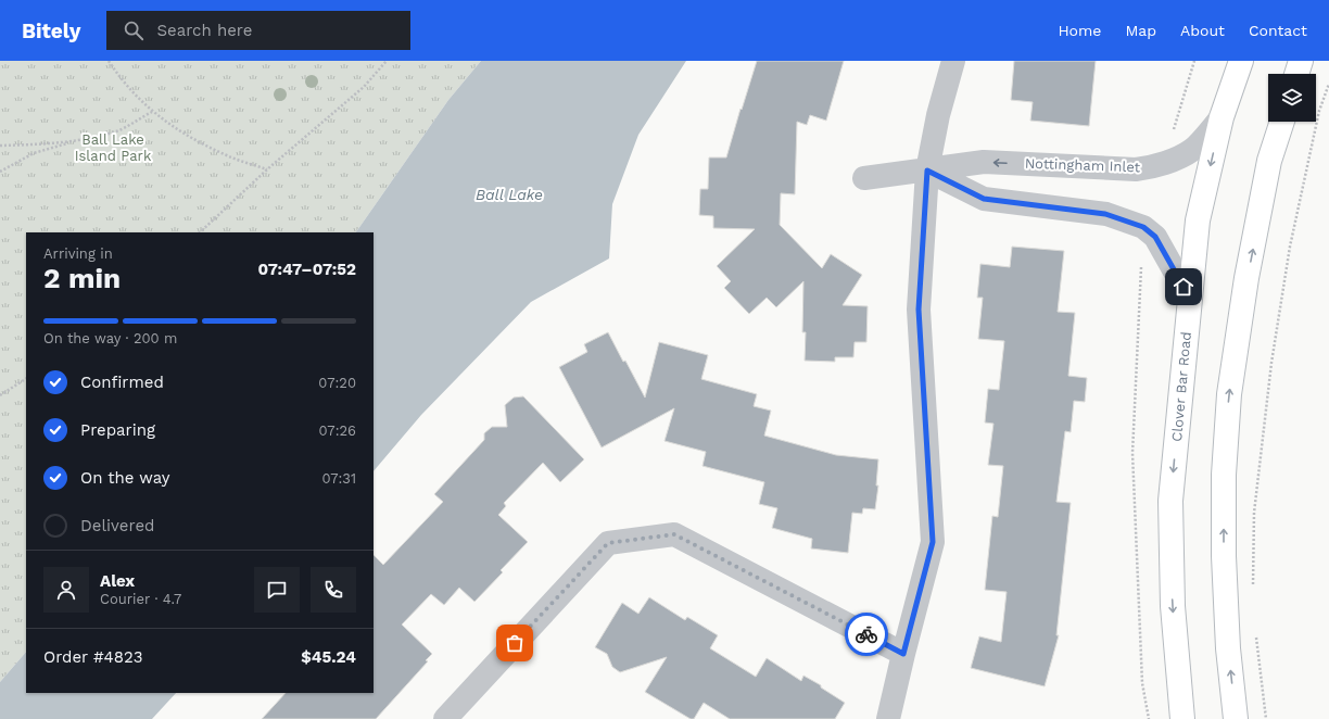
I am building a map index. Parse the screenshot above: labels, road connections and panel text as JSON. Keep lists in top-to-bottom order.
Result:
{
  "streets": {
    "main road": ["Clover Bar Road"],
    "street": ["Nottingham Inlet"]
  },
  "crossings": [
    ["Nottingham Inlet", "Clover Bar Road"]
  ],
  "one_way": ["Nottingham Inlet"],
  "water": ["Ball Lake"],
  "parks": ["Ball Lake Island Park"],
  "page": {
    "header": "Bitely",
    "search": "Search here",
    "nav": [
      "Home",
      "Map",
      "About",
      "Contact"
    ],
    "heading": ["2 min", "Arriving in", "07:47–07:52"],
    "panel": [
      "Alex",
      "Courier · 4.7",
      "Order #4823",
      "$45.24"
    ],
    "bar": "On the way · 200 m",
    "list": [
      ["Confirmed", "07:20"],
      ["Preparing", "07:26"],
      ["On the way", "07:31"],
      "Delivered"
    ]
  }
}
